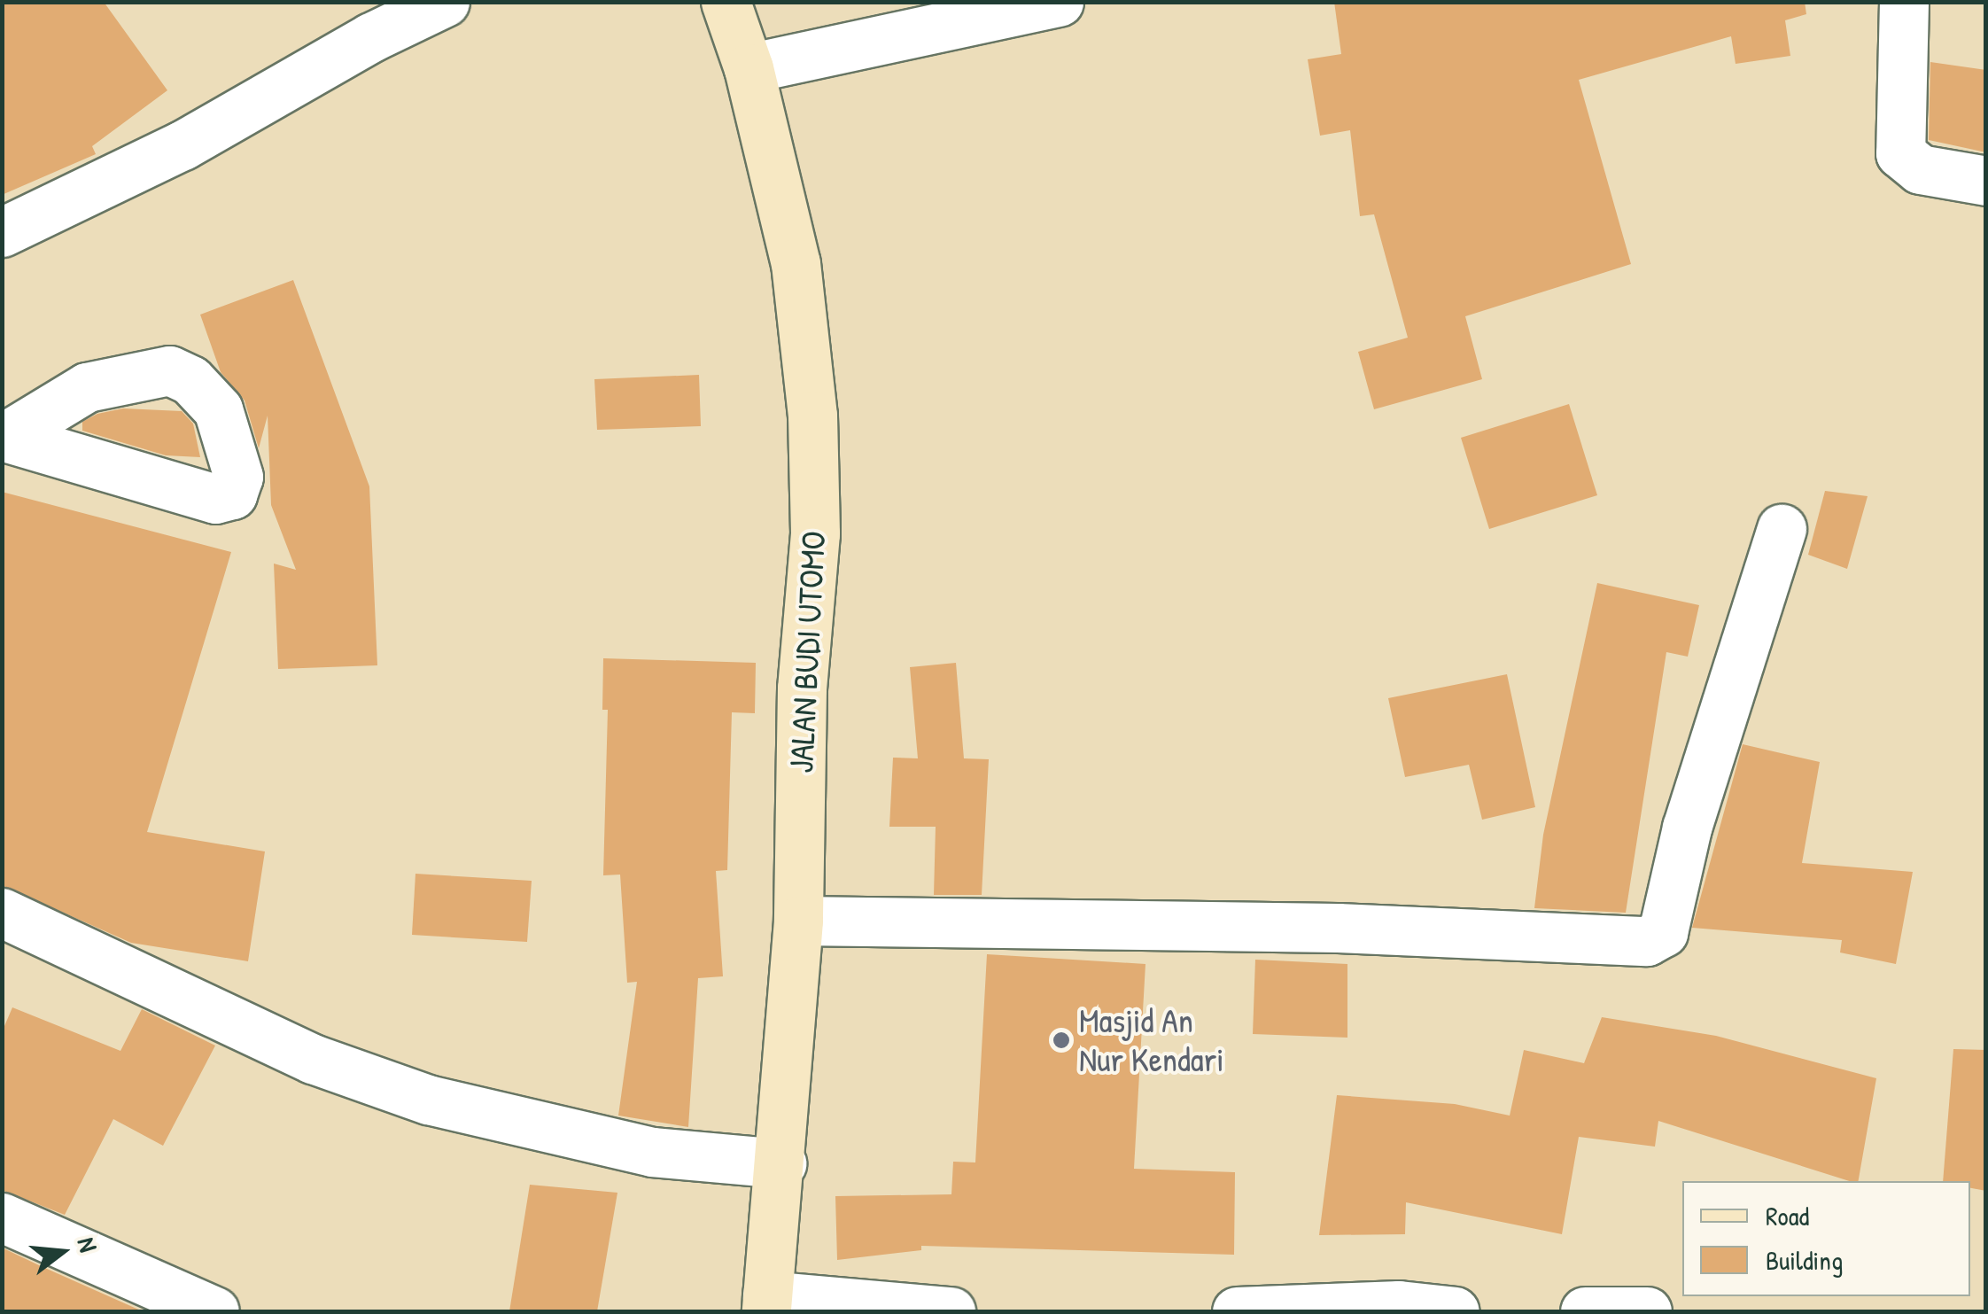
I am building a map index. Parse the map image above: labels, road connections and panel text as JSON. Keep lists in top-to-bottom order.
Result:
{
  "streets": {
    "main road": ["JALAN BUDI UTOMO"]
  },
  "places": ["Masjid An Nur Kendari"],
  "legend": ["Road", "Building"],
  "north": "right"
}
